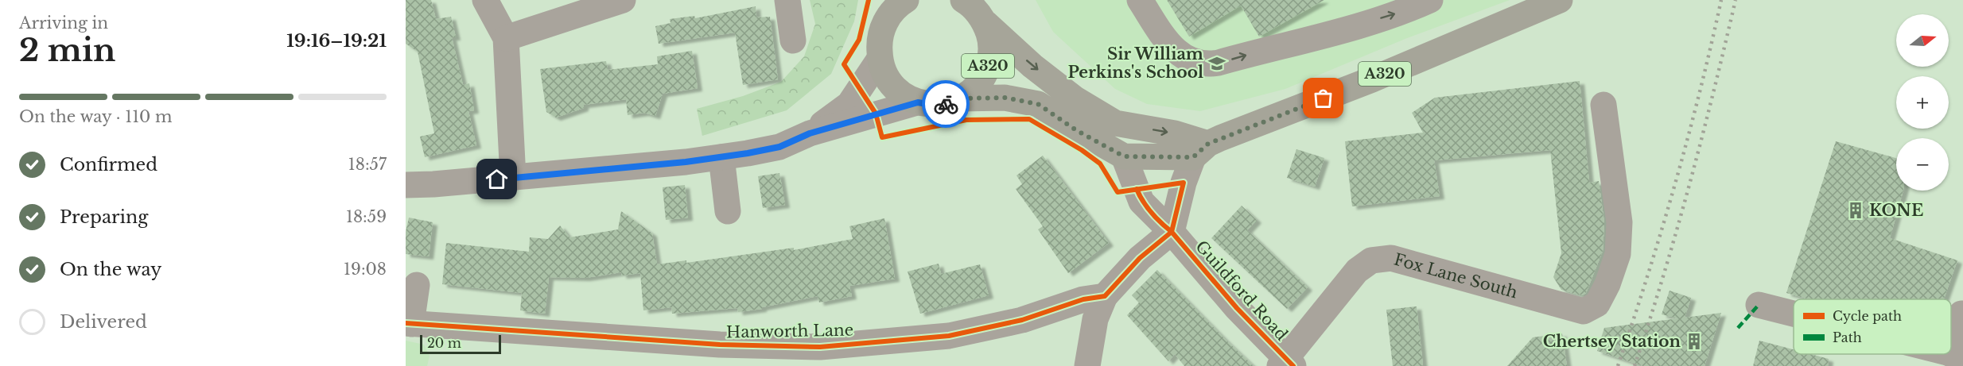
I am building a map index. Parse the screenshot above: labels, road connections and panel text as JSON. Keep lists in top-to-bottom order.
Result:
{
  "streets": {
    "main road": ["A320"],
    "street": ["Fox Lane South", "Guildford Road", "Hanworth Lane"]
  },
  "crossings": [
    ["A320", "Guildford Road"],
    ["Fox Lane South", "Guildford Road"]
  ],
  "places": {
    "school or university": ["Sir William Perkins's School"],
    "building": ["KONE", "Chertsey Station"]
  },
  "legend": ["Cycle path", "Path"],
  "scale_bar": "20 m",
  "north": "right",
  "page": {
    "heading": ["2 min", "Arriving in", "19:16–19:21"],
    "map_buttons": ["+", "−"],
    "bar": "On the way · 110 m",
    "list": [
      ["Confirmed", "18:57"],
      ["Preparing", "18:59"],
      ["On the way", "19:08"],
      "Delivered"
    ],
    "scale": "20 m"
  }
}
